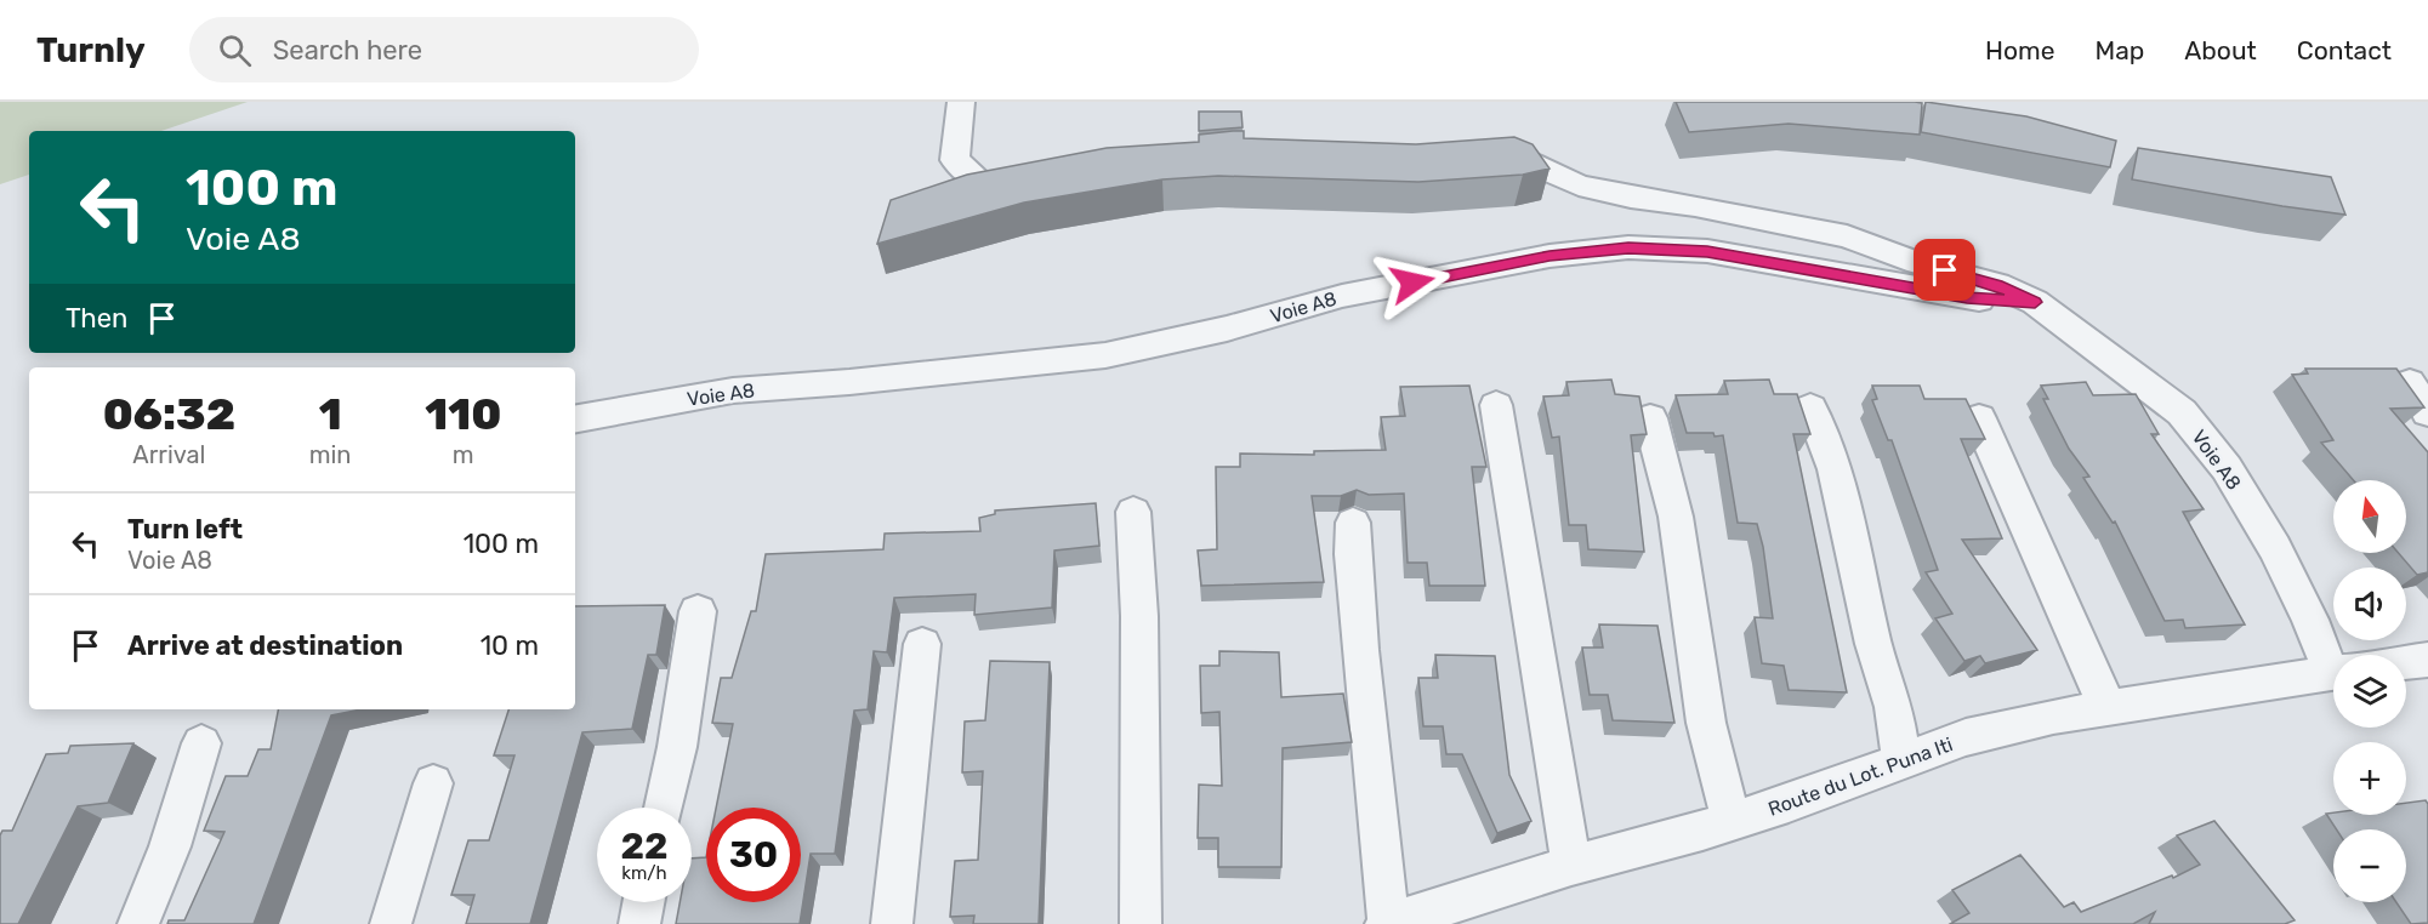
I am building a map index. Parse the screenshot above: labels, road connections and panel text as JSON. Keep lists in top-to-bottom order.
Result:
{
  "streets": {
    "street": ["Voie A8", "Route du Lot. Puna Iti"]
  },
  "north": "top",
  "page": {
    "header": "Turnly",
    "search": "Search here",
    "nav": [
      "Home",
      "Map",
      "About",
      "Contact"
    ],
    "turn": ["100 m", "Voie A8"],
    "then": "Then",
    "eta": [
      "06:32",
      "Arrival",
      "1",
      "min",
      "110",
      "m"
    ],
    "map_buttons": ["+", "−"],
    "list": [
      {
        "name": "Turn left",
        "note": "Voie A8",
        "value": "100 m"
      },
      {
        "name": "Arrive at destination",
        "value": "10 m"
      }
    ],
    "speed": "22 km/h",
    "limit": "30"
  }
}
